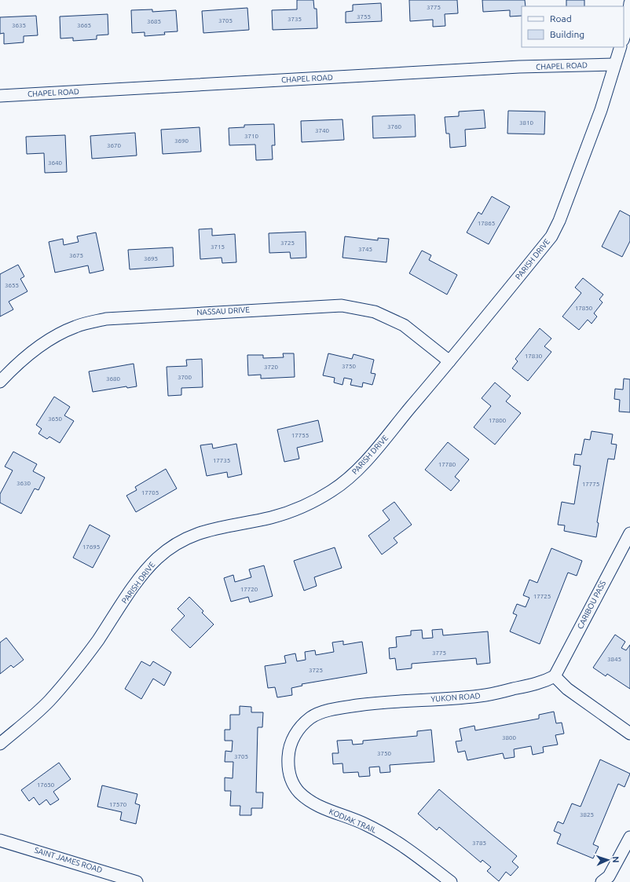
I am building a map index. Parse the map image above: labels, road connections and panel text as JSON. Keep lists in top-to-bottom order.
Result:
{
  "streets": {
    "street": [
      "CHAPEL ROAD",
      "PARISH DRIVE",
      "NASSAU DRIVE",
      "CARIBOU PASS",
      "YUKON ROAD",
      "KODIAK TRAIL",
      "SAINT JAMES ROAD"
    ]
  },
  "crossings": [
    ["CHAPEL ROAD", "PARISH DRIVE"],
    ["PARISH DRIVE", "NASSAU DRIVE"],
    ["CARIBOU PASS", "YUKON ROAD"],
    ["YUKON ROAD", "KODIAK TRAIL"]
  ],
  "house_numbers": [
    "3775",
    "3755",
    "3735",
    "3705",
    "3685",
    "3635",
    "3665",
    "3810",
    "3760",
    "3740",
    "3710",
    "3690",
    "3670",
    "3640",
    "17865",
    "3725",
    "3715",
    "3745",
    "3675",
    "3695",
    "3655",
    "17850",
    "17830",
    "3750",
    "3720",
    "3700",
    "3680",
    "3650",
    "17800",
    "17755",
    "17735",
    "17780",
    "3630",
    "17775",
    "17705",
    "17695",
    "17720",
    "17725",
    "3775",
    "3845",
    "3725",
    "3800",
    "3750",
    "3705",
    "17650",
    "17570",
    "3825",
    "3785"
  ],
  "legend": ["Road", "Building"],
  "north": "right"
}
